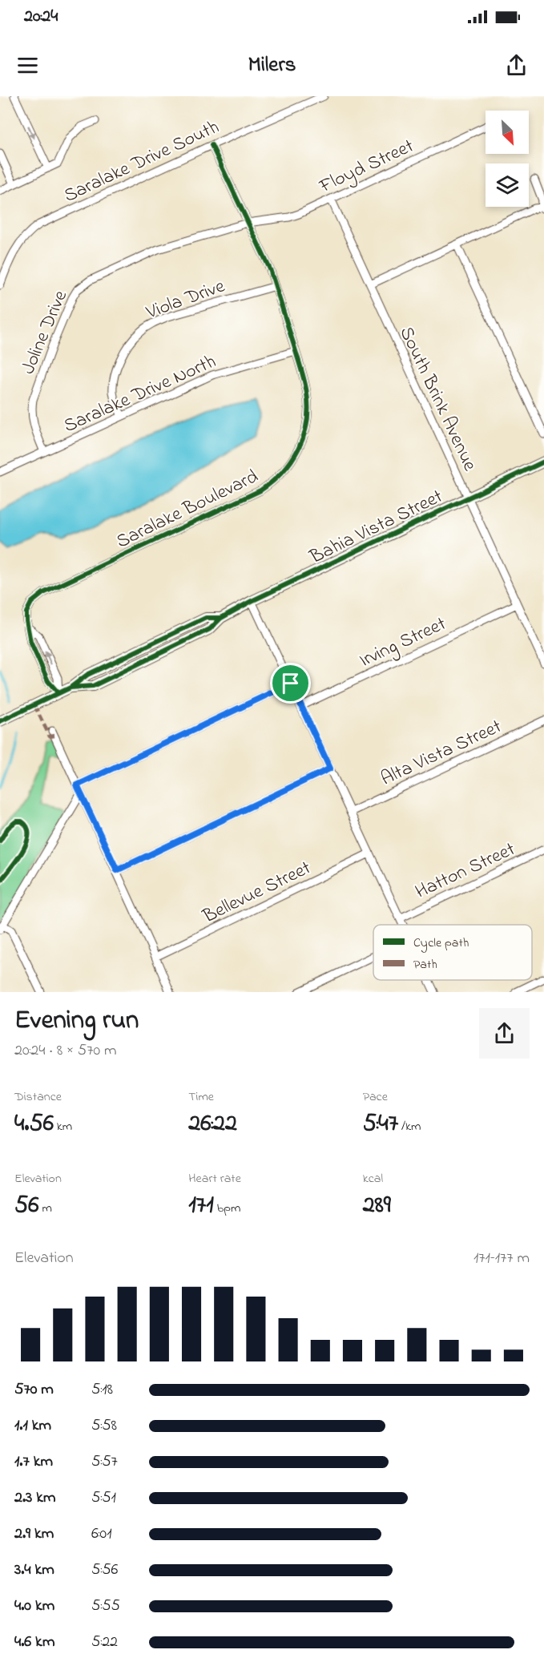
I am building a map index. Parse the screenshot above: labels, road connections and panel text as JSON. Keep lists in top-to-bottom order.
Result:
{
  "streets": {
    "street": [
      "Saralake Drive South",
      "Floyd Street",
      "Viola Drive",
      "Joline Drive",
      "Saralake Drive North",
      "South Brink Avenue",
      "Saralake Boulevard",
      "Bahia Vista Street",
      "Irving Street",
      "Alta Vista Street",
      "Hatton Street",
      "Bellevue Street"
    ]
  },
  "crossings": [
    ["Saralake Drive South", "Saralake Boulevard"],
    ["Floyd Street", "Joline Drive"],
    ["Floyd Street", "South Brink Avenue"],
    ["Floyd Street", "Saralake Boulevard"],
    ["Viola Drive", "Saralake Drive North"],
    ["Viola Drive", "Saralake Boulevard"],
    ["Joline Drive", "Saralake Drive North"],
    ["Joline Drive", "Saralake Boulevard"],
    ["Saralake Drive North", "Saralake Boulevard"],
    ["South Brink Avenue", "Bahia Vista Street"],
    ["South Brink Avenue", "Irving Street"],
    ["Saralake Boulevard", "Bahia Vista Street"]
  ],
  "legend": ["Cycle path", "Path"],
  "north": "bottom right",
  "page": {
    "status": "20:24",
    "header": "Milers",
    "heading": ["Evening run", "20:24 · 8 × 570 m"],
    "stats": [
      ["Distance", "4.56 km"],
      ["Time", "26:22"],
      ["Pace", "5:47 /km"],
      ["Elevation", "56 m"],
      ["Heart rate", "171 bpm"],
      ["kcal", "289"]
    ],
    "chart": ["Elevation", "171–177 m"],
    "list": [
      {
        "name": "570 m",
        "note": "5:18"
      },
      {
        "name": "1.1 km",
        "note": "5:58"
      },
      {
        "name": "1.7 km",
        "note": "5:57"
      },
      {
        "name": "2.3 km",
        "note": "5:51"
      },
      {
        "name": "2.9 km",
        "note": "6:01"
      },
      {
        "name": "3.4 km",
        "note": "5:56"
      },
      {
        "name": "4.0 km",
        "note": "5:55"
      },
      {
        "name": "4.6 km",
        "note": "5:22"
      }
    ]
  }
}
